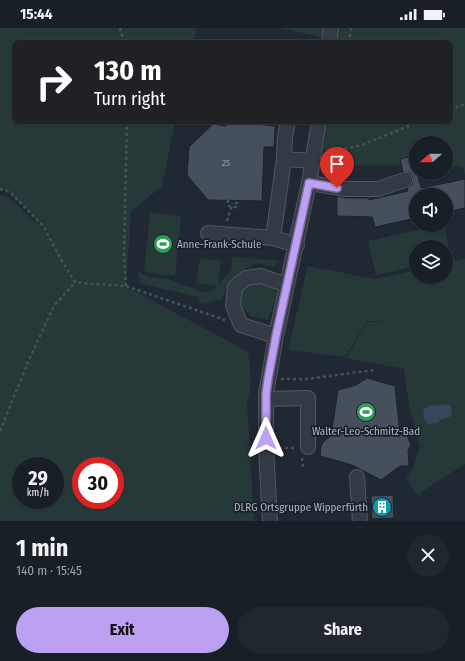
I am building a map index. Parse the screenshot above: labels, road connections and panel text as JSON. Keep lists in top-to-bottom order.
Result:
{
  "places": {
    "sports": ["Anne-Frank-Schule", "Walter-Leo-Schmitz-Bad"],
    "building": ["DLRG Ortsgruppe Wipperfürth"]
  },
  "house_numbers": ["25"],
  "north": "left",
  "page": {
    "status": "15:44",
    "turn": ["130 m", "Turn right"],
    "speed": "29 km/h",
    "limit": "30",
    "heading": ["1 min", "140 m · 15:45"],
    "buttons": ["Exit", "Share"]
  }
}
